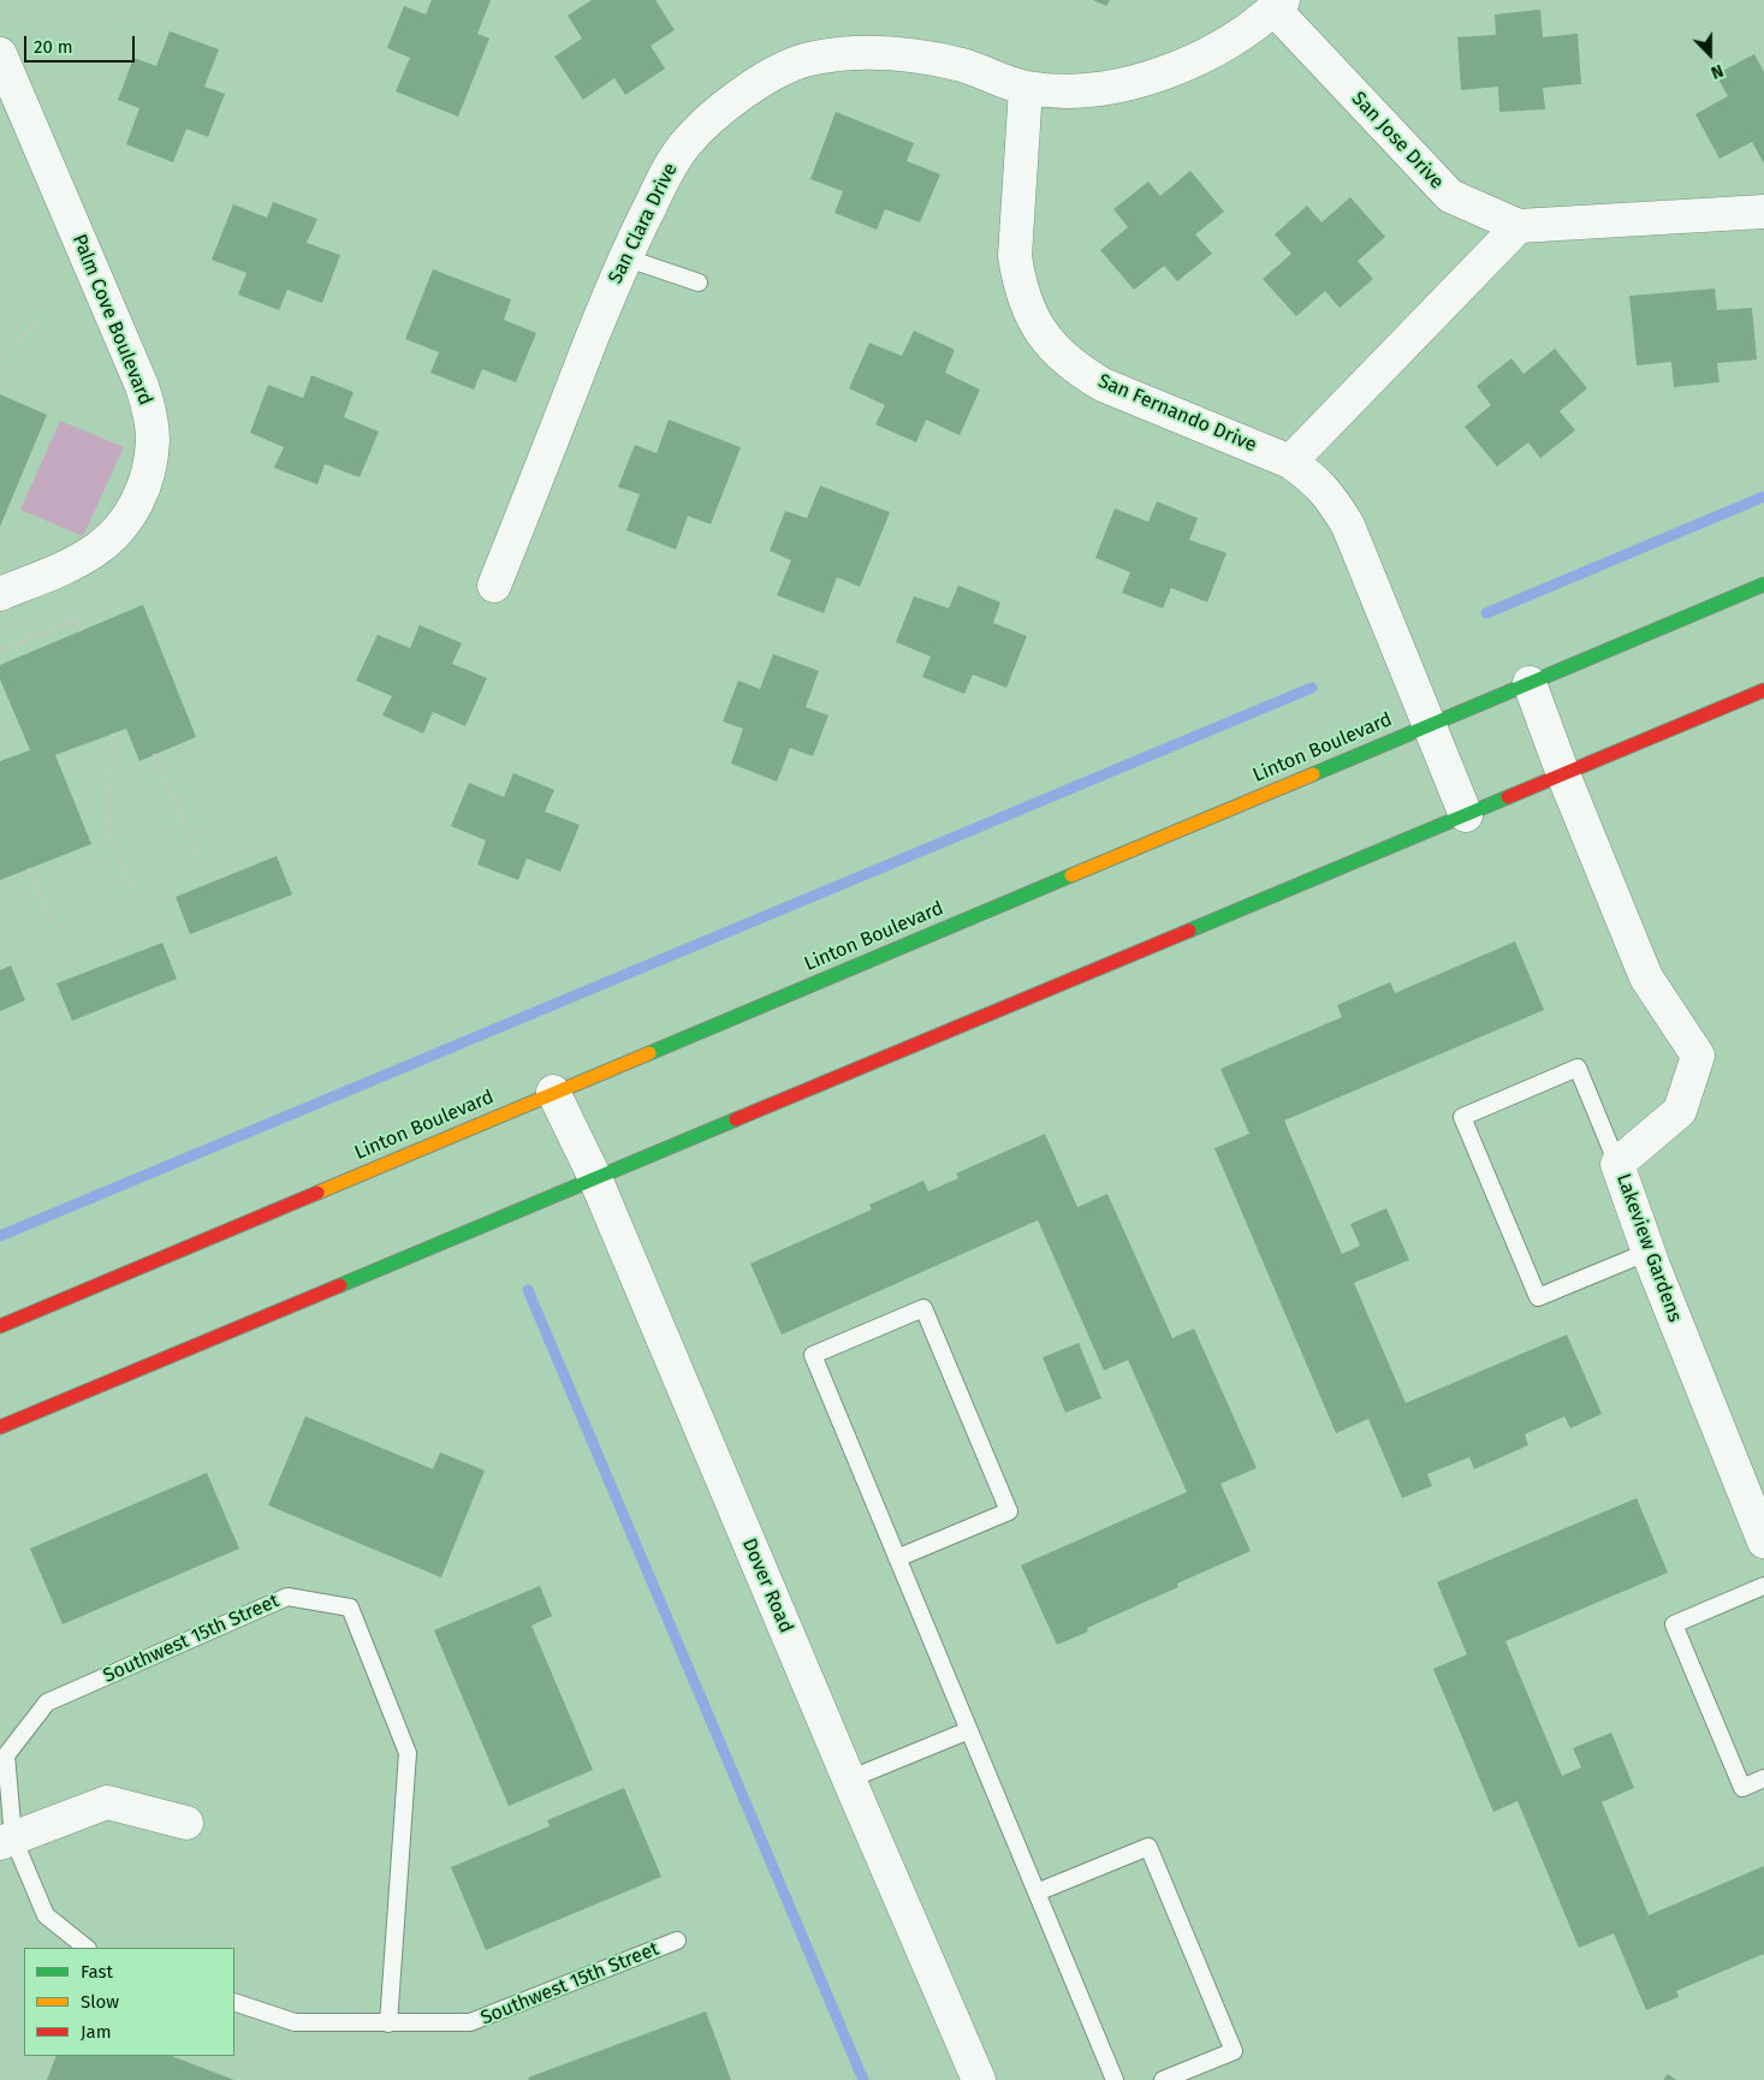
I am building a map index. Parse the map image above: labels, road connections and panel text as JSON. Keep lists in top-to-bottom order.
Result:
{
  "streets": {
    "main road": ["Linton Boulevard"],
    "street": [
      "San Jose Drive",
      "San Clara Drive",
      "Palm Cove Boulevard",
      "San Fernando Drive",
      "Lakeview Gardens",
      "Dover Road"
    ],
    "lane": ["Southwest 15th Street"]
  },
  "crossings": [
    ["San Jose Drive", "San Clara Drive"],
    ["San Clara Drive", "San Fernando Drive"],
    ["San Fernando Drive", "Linton Boulevard"],
    ["Linton Boulevard", "Lakeview Gardens"],
    ["Linton Boulevard", "Dover Road"]
  ],
  "legend": ["Fast", "Slow", "Jam"],
  "scale_bar": "20 m",
  "north": "bottom"
}
